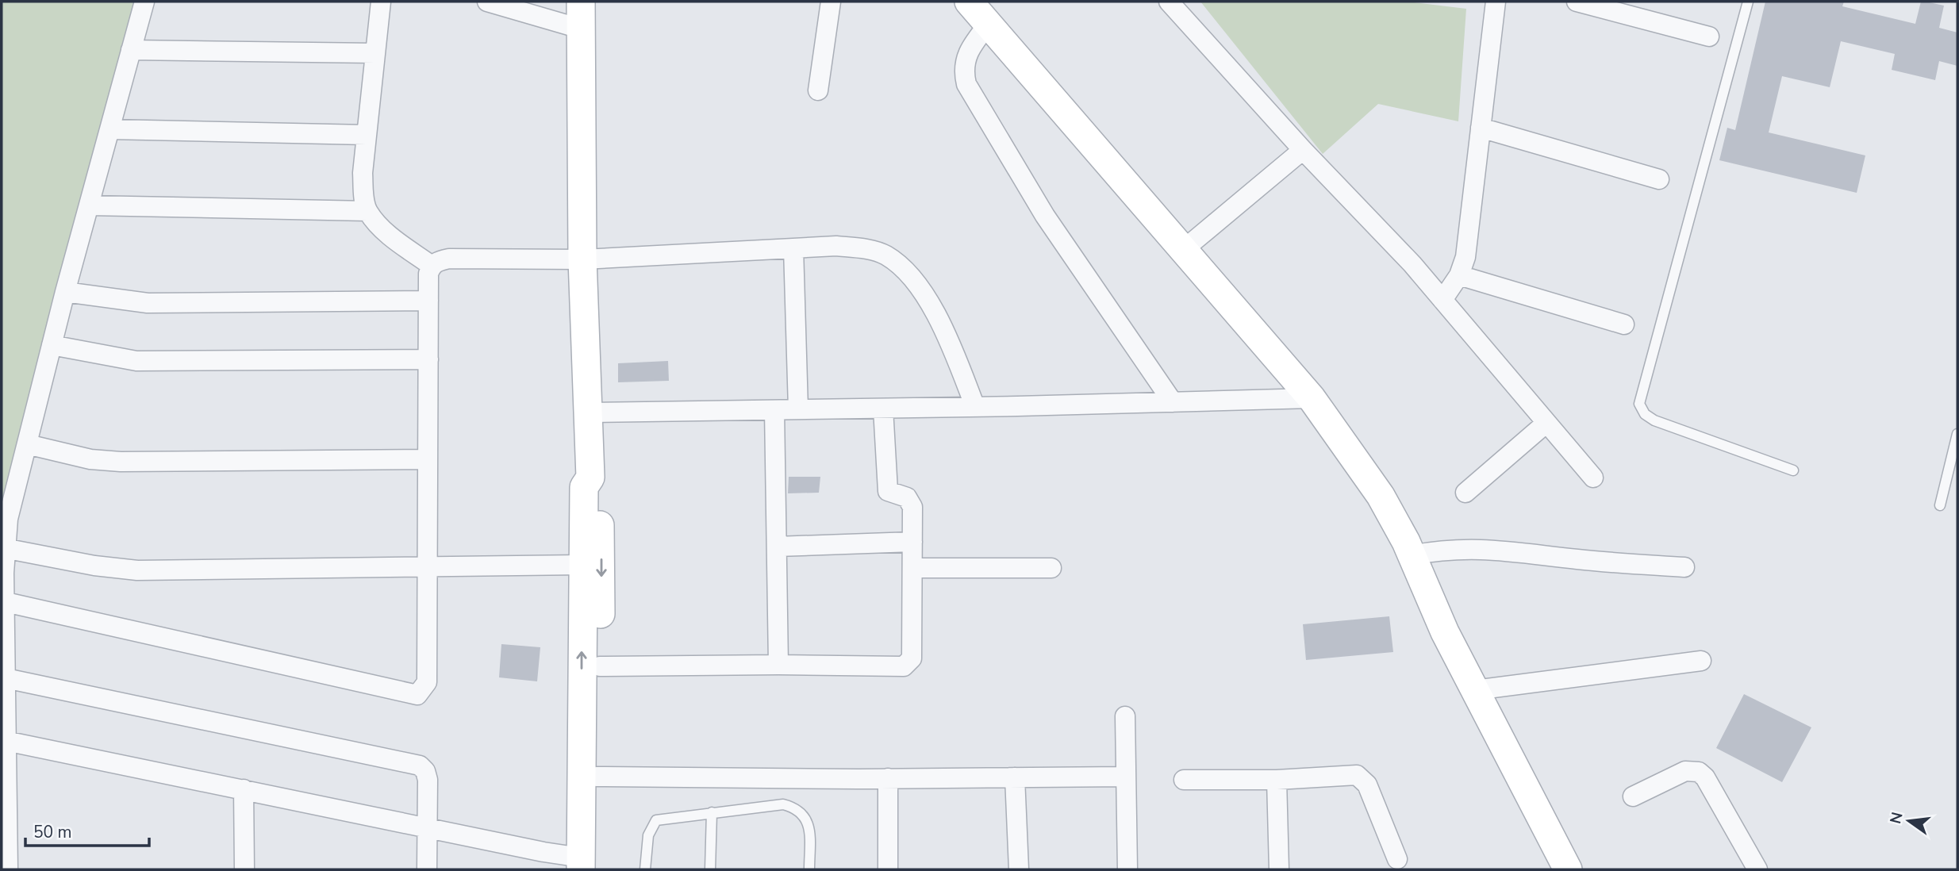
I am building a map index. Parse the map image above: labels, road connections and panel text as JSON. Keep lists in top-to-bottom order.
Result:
{
  "scale_bar": "50 m",
  "north": "left"
}
